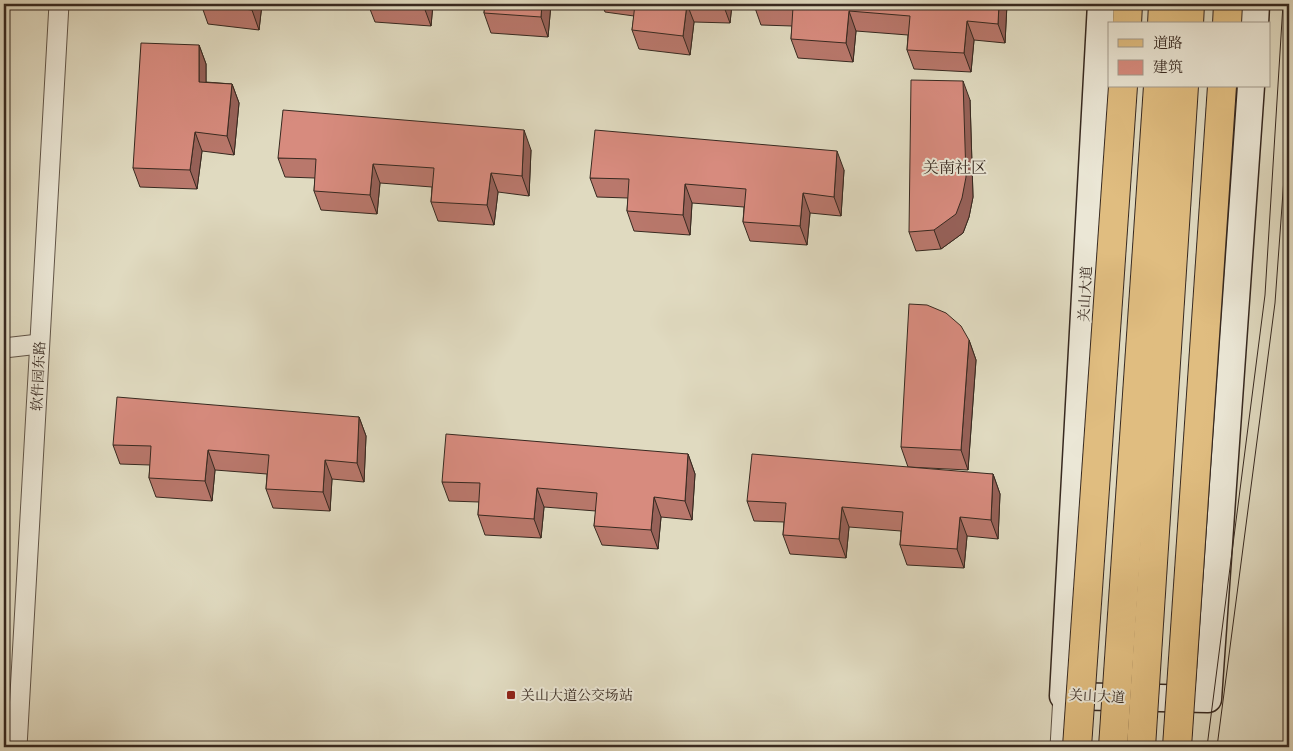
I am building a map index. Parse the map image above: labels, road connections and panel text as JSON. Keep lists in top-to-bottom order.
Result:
{
  "streets": {
    "main road": ["关山大道"],
    "street": ["软件园东路"]
  },
  "districts": ["关南社区"],
  "places": {
    "transit": ["关山大道公交场站"]
  },
  "legend": ["道路", "建筑"]
}
